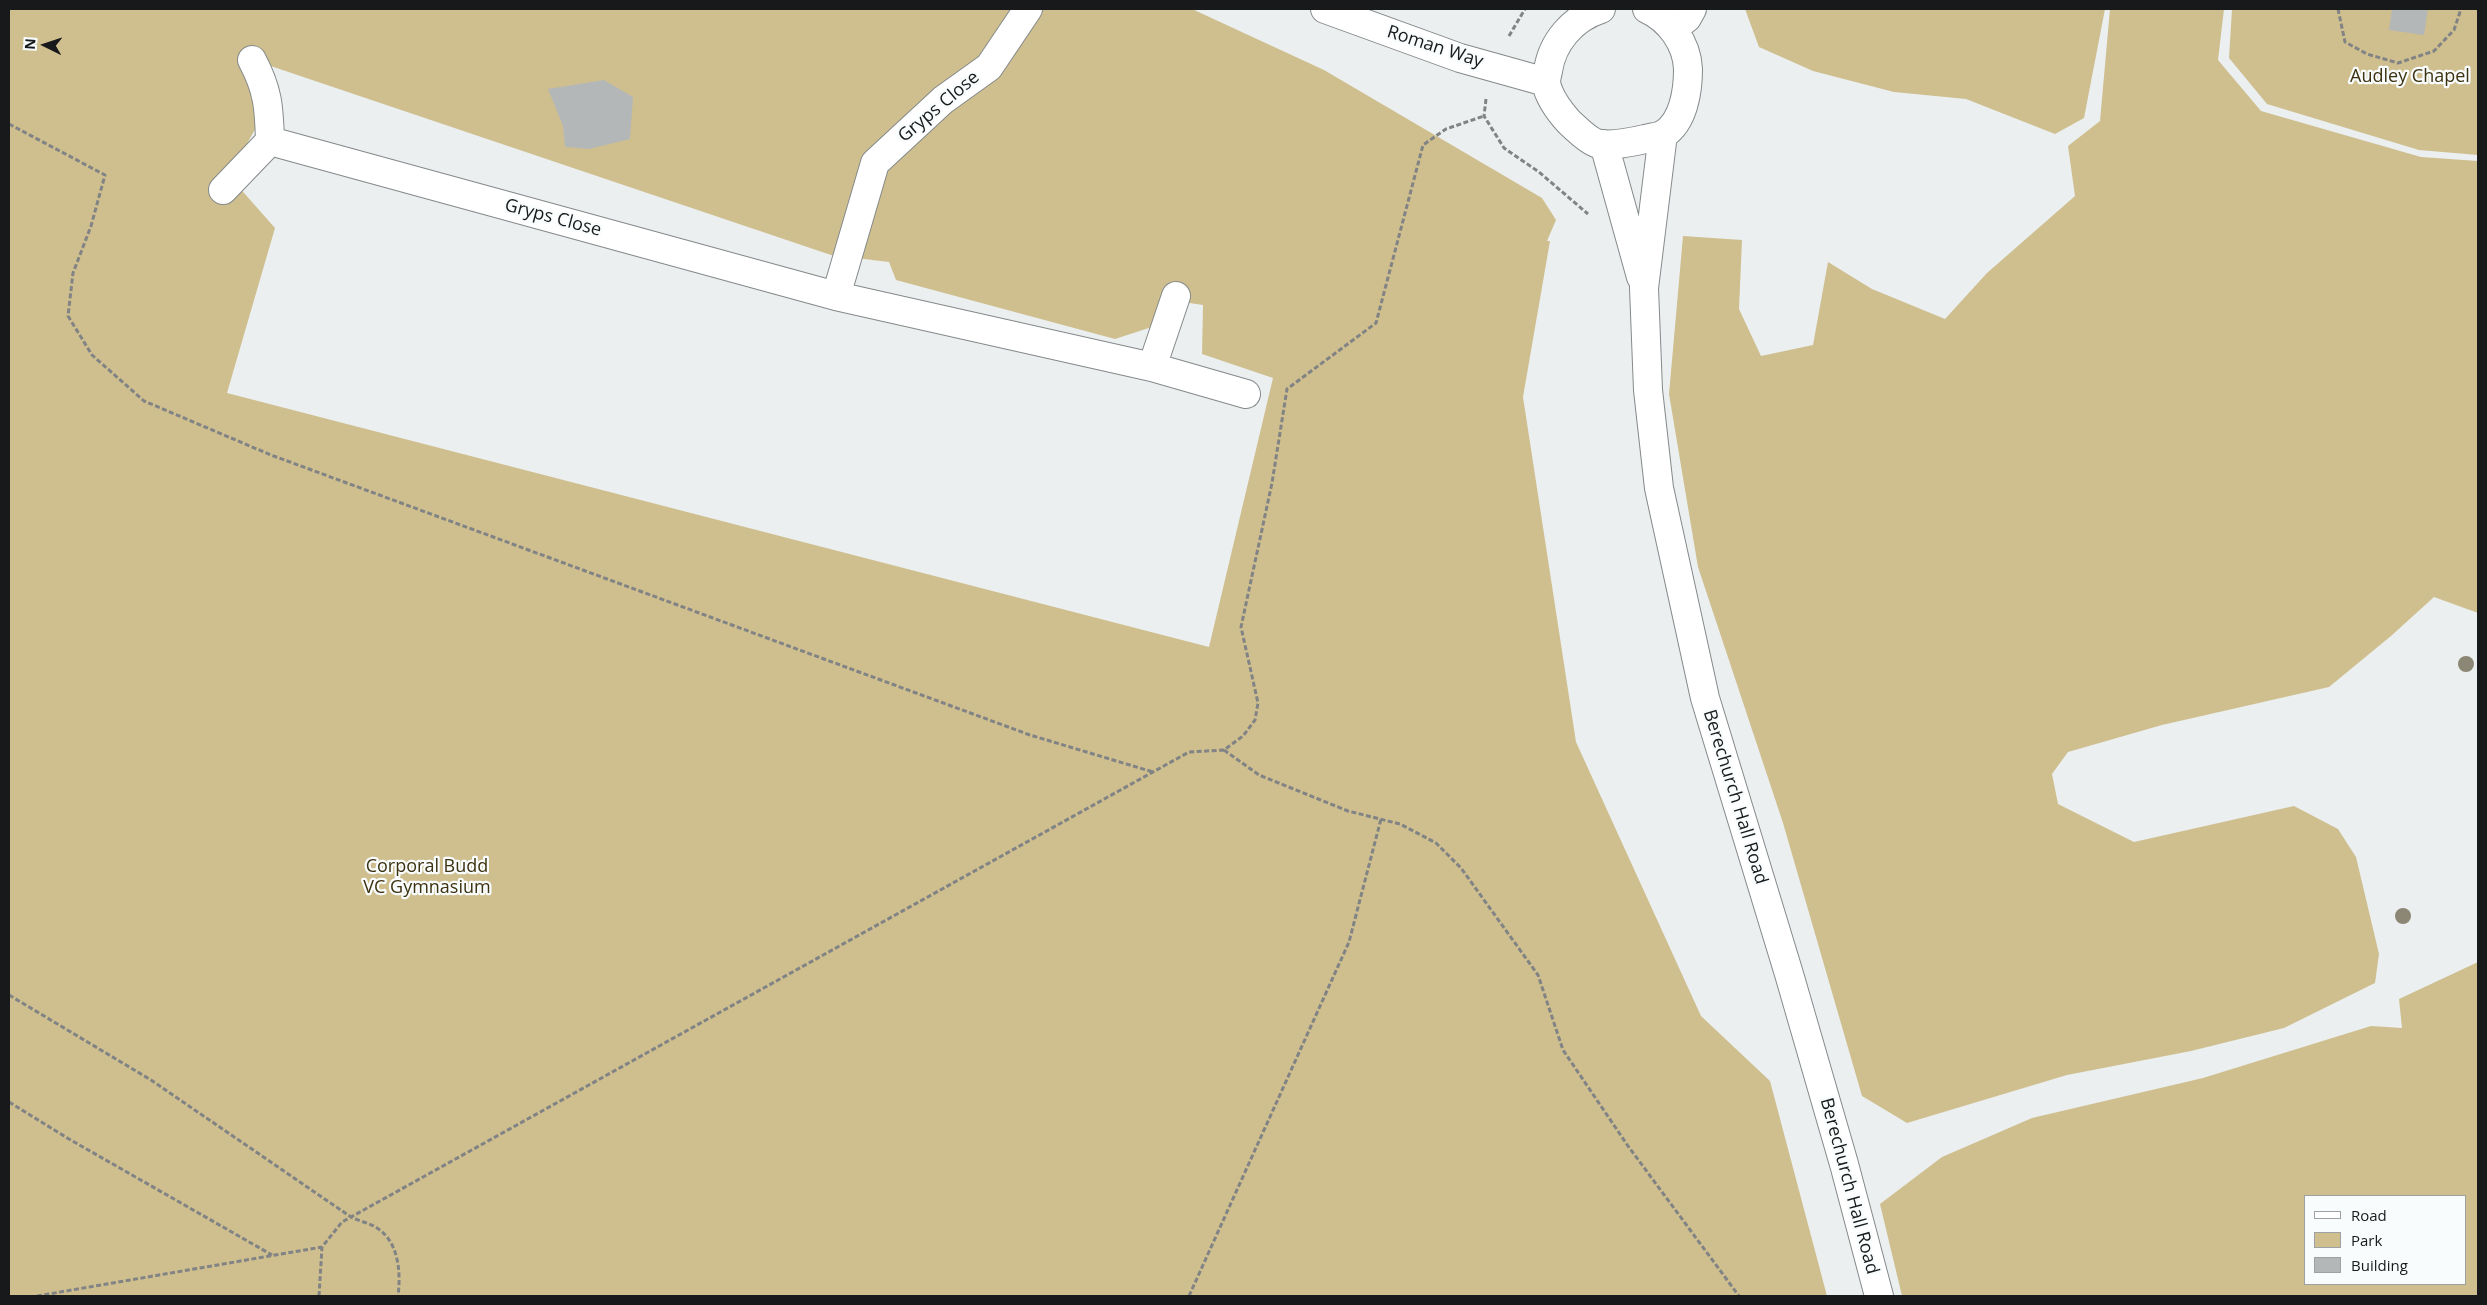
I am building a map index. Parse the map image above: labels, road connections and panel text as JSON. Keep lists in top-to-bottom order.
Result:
{
  "streets": {
    "street": ["Roman Way", "Gryps Close", "Berechurch Hall Road"]
  },
  "parks": ["Audley Chapel", "Corporal Budd VC Gymnasium"],
  "legend": ["Road", "Park", "Building"],
  "north": "left"
}
